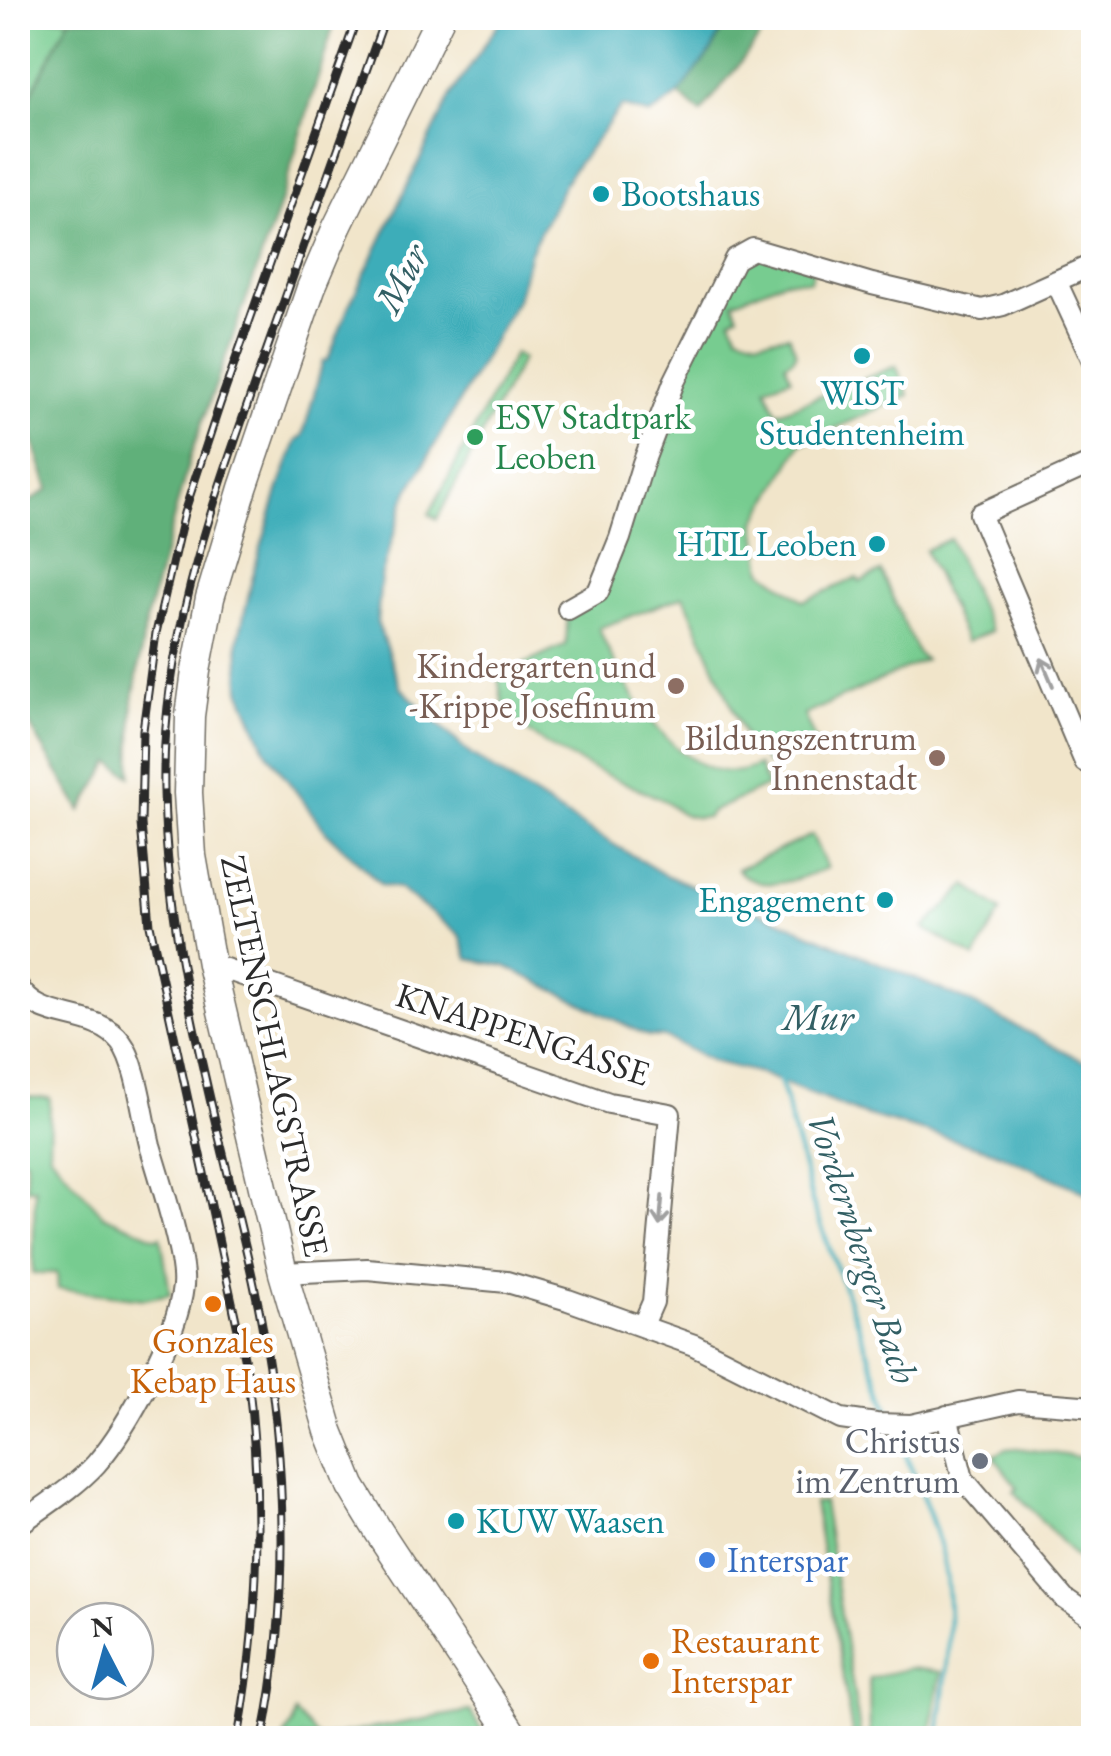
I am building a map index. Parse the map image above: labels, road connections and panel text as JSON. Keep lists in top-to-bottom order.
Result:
{
  "streets": {
    "main road": ["ZELTENSCHLAGSTRASSE"],
    "street": ["KNAPPENGASSE"]
  },
  "crossings": [
    ["KNAPPENGASSE", "ZELTENSCHLAGSTRASSE"]
  ],
  "one_way": ["KNAPPENGASSE"],
  "water": ["Mur", "Vordernberger Bach"],
  "places": [
    "Bootshaus",
    "WIST Studentenheim",
    "ESV Stadtpark Leoben",
    "HTL Leoben",
    "Kindergarten und -Krippe Josefinum",
    "Bildungszentrum Innenstadt",
    "Engagement",
    "Gonzales Kebap Haus",
    "Christus im Zentrum",
    "KUW Waasen",
    "Interspar",
    "Restaurant Interspar"
  ],
  "north": "top"
}
